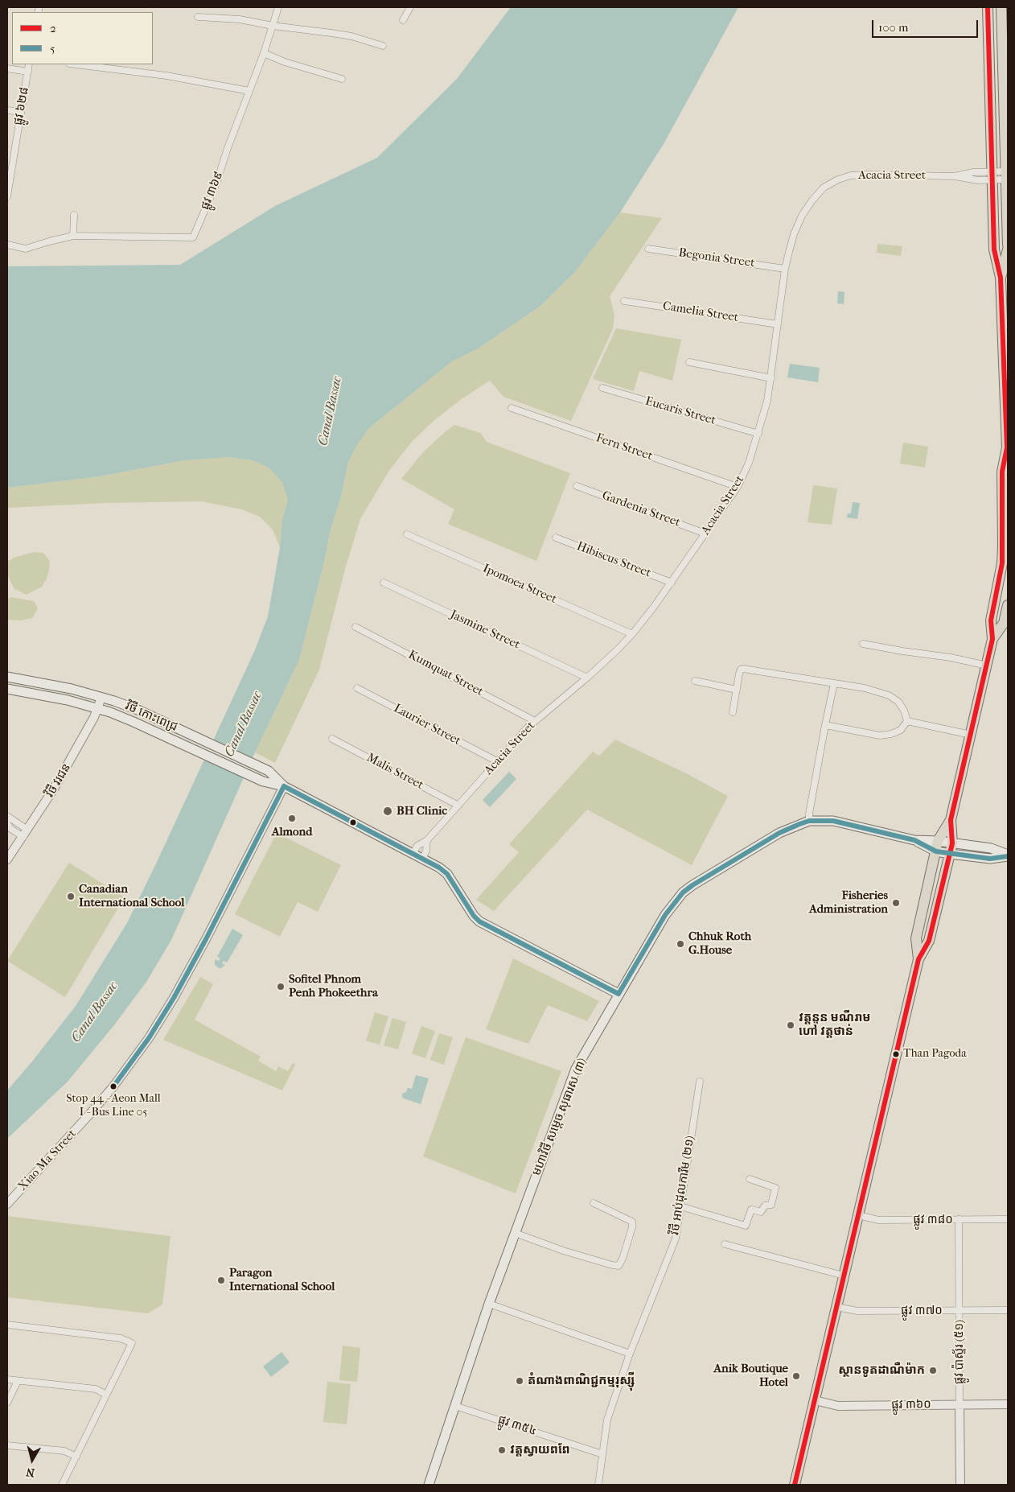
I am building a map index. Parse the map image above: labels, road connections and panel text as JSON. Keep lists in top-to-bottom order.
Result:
{
  "streets": {
    "main road": ["វិថី កោះពេជ្រ", "មហាវិថី សម្តេច សុធារស (៣)"],
    "street": [
      "ផ្លូវ ៦២៨",
      "Acacia Street",
      "ផ្លូវ ៣៦៩",
      "Begonia Street",
      "Camelia Street",
      "Eucaris Street",
      "Fern Street",
      "Gardenia Street",
      "Hibiscus Street",
      "Ipomoea Street",
      "Jasmine Street",
      "Kumquat Street",
      "Laurier Street",
      "Malis Street",
      "វិថី វរជន",
      "Xiao Ma Street",
      "វិថី អាប់ដុលការីម (២១)",
      "ផ្លូវ ៣៨០",
      "ផ្លូវ ៣៧០",
      "ផ្លូវ ប៉ាស្ទ័រ (៥១)",
      "ផ្លូវ ៣៦០",
      "ផ្លូវ ៣៥៤"
    ]
  },
  "crossings": [
    ["Acacia Street", "Begonia Street"],
    ["Acacia Street", "Camelia Street"],
    ["Acacia Street", "Eucaris Street"],
    ["Acacia Street", "Fern Street"],
    ["Acacia Street", "Gardenia Street"],
    ["Acacia Street", "Hibiscus Street"],
    ["Acacia Street", "Ipomoea Street"],
    ["Acacia Street", "Jasmine Street"],
    ["Acacia Street", "Kumquat Street"],
    ["Acacia Street", "វិថី កោះពេជ្រ"],
    ["Acacia Street", "Laurier Street"],
    ["Acacia Street", "Malis Street"],
    ["វិថី កោះពេជ្រ", "វិថី វរជន"],
    ["វិថី កោះពេជ្រ", "មហាវិថី សម្តេច សុធារស (៣)"],
    ["វិថី កោះពេជ្រ", "Xiao Ma Street"],
    ["មហាវិថី សម្តេច សុធារស (៣)", "ផ្លូវ ៣៥៤"],
    ["វិថី អាប់ដុលការីម (២១)", "ផ្លូវ ៣៥៤"],
    ["ផ្លូវ ៣៨០", "ផ្លូវ ប៉ាស្ទ័រ (៥១)"],
    ["ផ្លូវ ៣៧០", "ផ្លូវ ប៉ាស្ទ័រ (៥១)"],
    ["ផ្លូវ ប៉ាស្ទ័រ (៥១)", "ផ្លូវ ៣៦០"]
  ],
  "water": ["Canal Bassac"],
  "places": [
    "BH Clinic",
    "Almond",
    "Canadian International School",
    "Fisheries Administration",
    "Chhuk Roth G.House",
    "Sofitel Phnom Penh Phokeethra",
    "វត្តនួន មណីរាម ហៅ វត្តថាន់",
    "Than Pagoda",
    "Stop 44 - Aeon Mall I - Bus Line 05",
    "Paragon International School",
    "ស្ថានទូតដាណឺម៉ាក",
    "Anik Boutique Hotel",
    "តំណាងពាណិជ្ជកម្មរុស្ស៊ី",
    "វត្តស្វាយពពែ"
  ],
  "lines": ["transit line 2", "transit line 5"],
  "legend": ["2", "5"],
  "scale_bar": "100 m",
  "north": "bottom"
}
